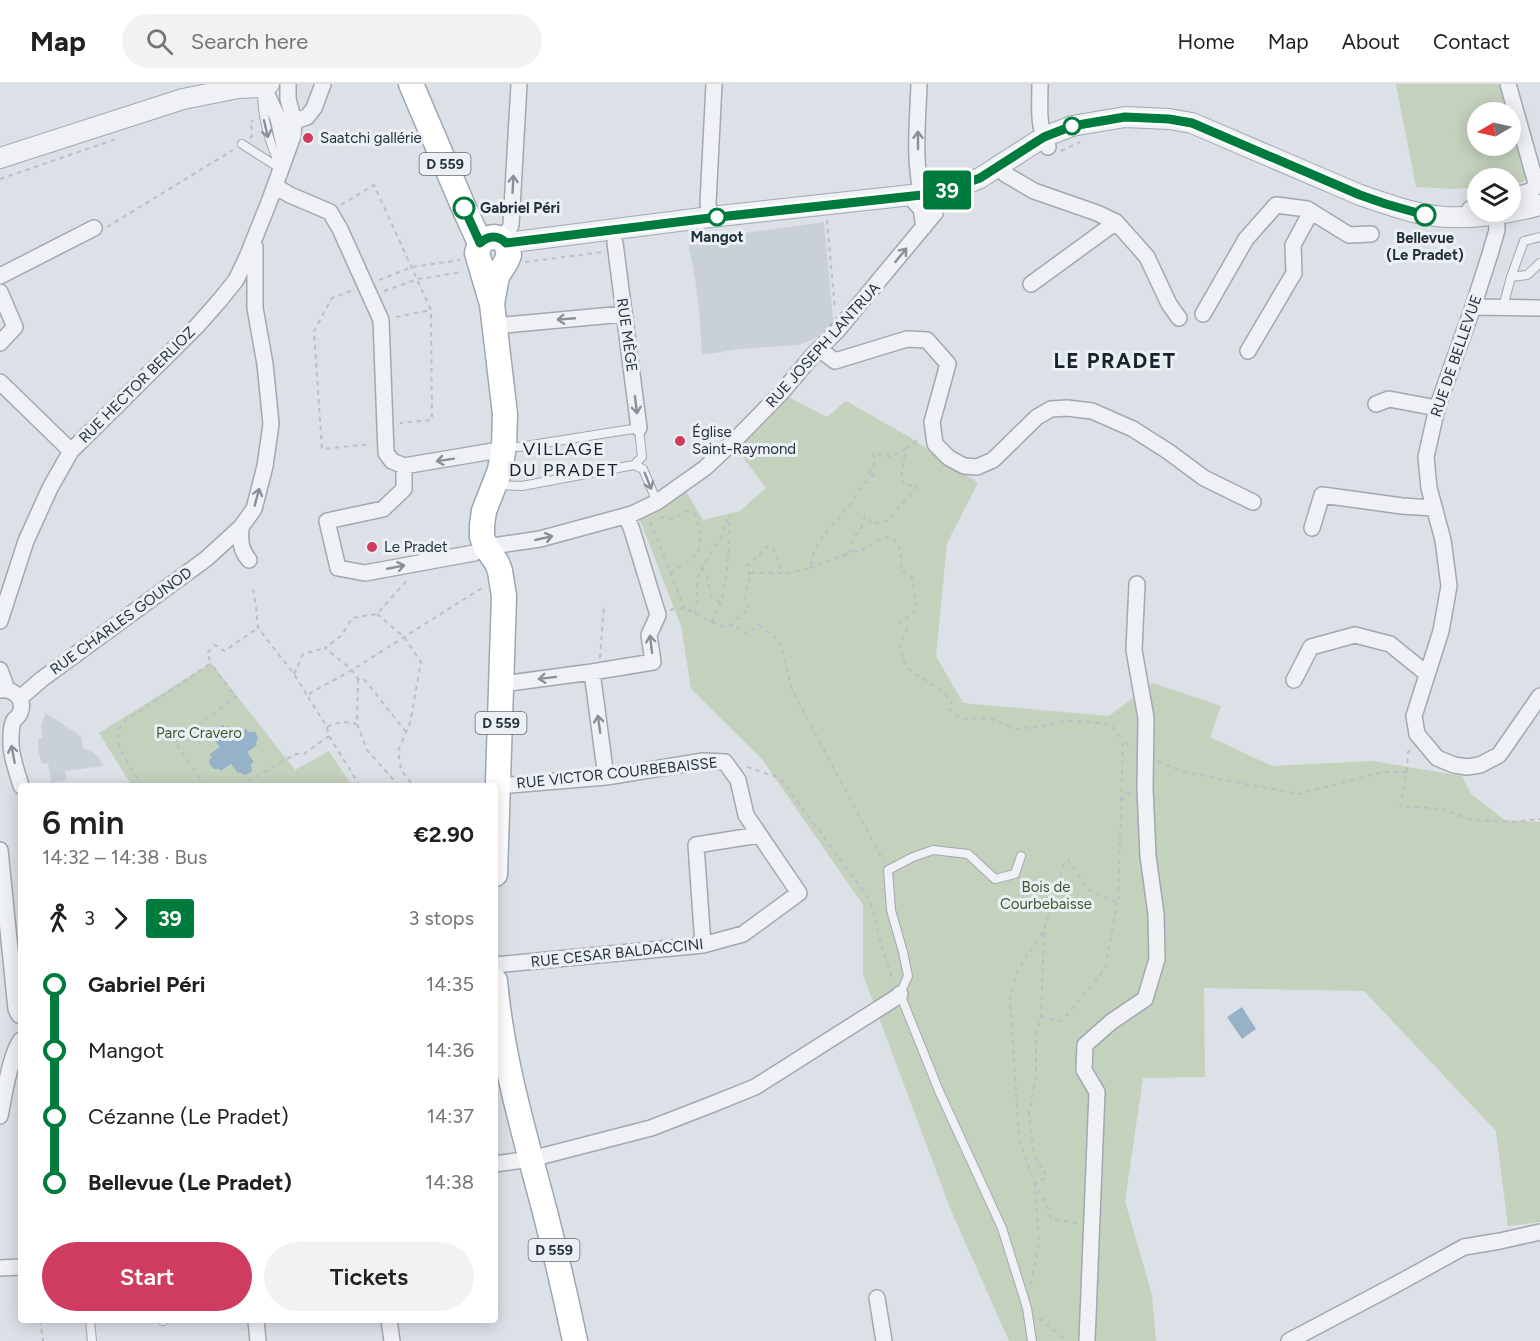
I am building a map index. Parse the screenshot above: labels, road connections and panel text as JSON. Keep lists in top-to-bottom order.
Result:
{
  "streets": {
    "main road": ["D 559"],
    "street": [
      "RUE MÈGE",
      "RUE JOSEPH LANTRUA",
      "RUE DE BELLEVUE",
      "RUE HECTOR BERLIOZ",
      "RUE CHARLES GOUNOD",
      "RUE VICTOR COURBEBAISSE",
      "RUE CESAR BALDACCINI"
    ]
  },
  "crossings": [
    ["D 559", "RUE JOSEPH LANTRUA"],
    ["D 559", "RUE VICTOR COURBEBAISSE"],
    ["RUE VICTOR COURBEBAISSE", "RUE CESAR BALDACCINI"]
  ],
  "one_way": ["RUE MÈGE"],
  "districts": ["LE PRADET", "VILLAGE DU PRADET"],
  "parks": ["Parc Cravero", "Bois de Courbebaisse"],
  "places": [
    "Saatchi gallérie",
    "Gabriel Péri",
    "Bellevue (Le Pradet)",
    "Mangot",
    "Église Saint-Raymond",
    "Le Pradet"
  ],
  "lines": ["bus line 39"],
  "north": "left",
  "page": {
    "header": "Map",
    "search": "Search here",
    "nav": [
      "Home",
      "Map",
      "About",
      "Contact"
    ],
    "on_map": "39",
    "heading": ["6 min", "14:32 – 14:38 · Bus", "€2.90"],
    "legs": ["3", "39", "3 stops"],
    "list": [
      {
        "name": "Gabriel Péri",
        "value": "14:35"
      },
      {
        "name": "Mangot",
        "value": "14:36"
      },
      {
        "name": "Cézanne (Le Pradet)",
        "value": "14:37"
      },
      {
        "name": "Bellevue (Le Pradet)",
        "value": "14:38"
      }
    ],
    "buttons": ["Start", "Tickets"]
  }
}
